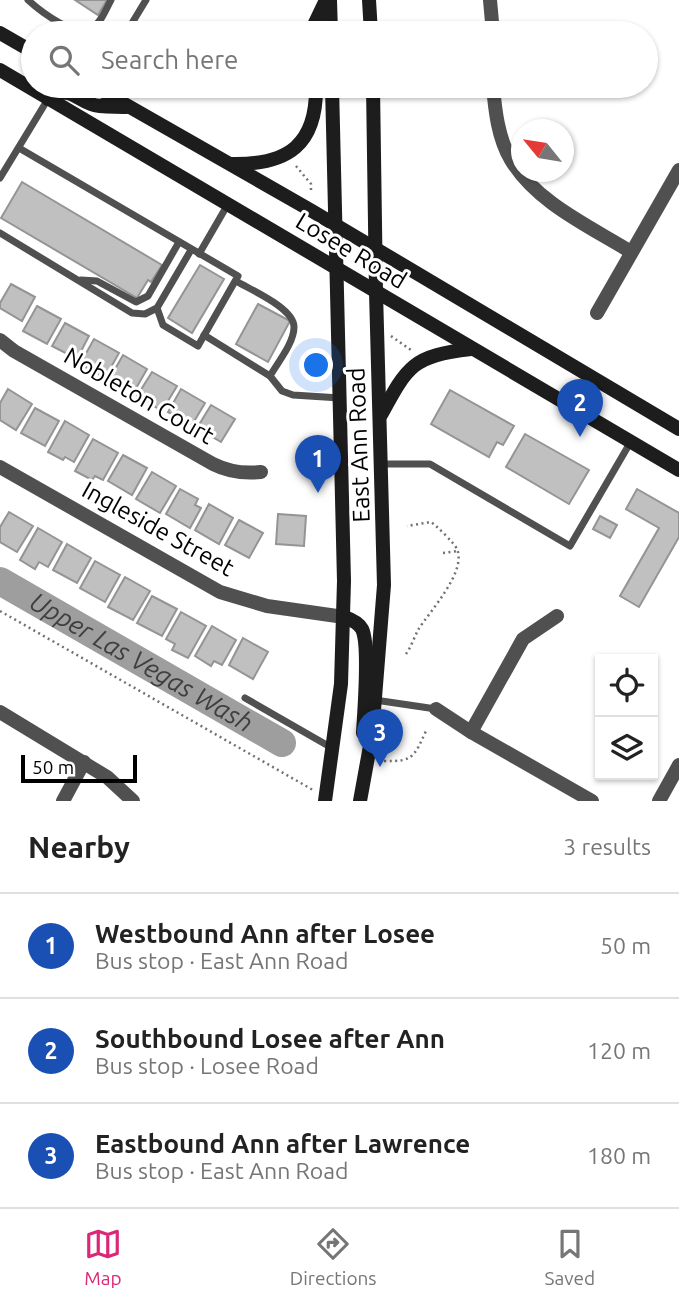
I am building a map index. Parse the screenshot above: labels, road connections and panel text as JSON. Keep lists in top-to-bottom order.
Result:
{
  "streets": {
    "main road": ["Losee Road", "East Ann Road"],
    "street": ["Nobleton Court", "Ingleside Street"]
  },
  "crossings": [
    ["Losee Road", "East Ann Road"],
    ["East Ann Road", "Ingleside Street"]
  ],
  "water": ["Upper Las Vegas Wash"],
  "scale_bar": "50 m",
  "north": "top left",
  "page": {
    "search": "Search here",
    "pins": ["2", "1", "3"],
    "scale": "50 m",
    "heading": ["Nearby", "3 results"],
    "list": [
      {
        "mark": "1",
        "name": "Westbound Ann after Losee",
        "note": "Bus stop · East Ann Road",
        "value": "50 m"
      },
      {
        "mark": "2",
        "name": "Southbound Losee after Ann",
        "note": "Bus stop · Losee Road",
        "value": "120 m"
      },
      {
        "mark": "3",
        "name": "Eastbound Ann after Lawrence",
        "note": "Bus stop · East Ann Road",
        "value": "180 m"
      }
    ],
    "nav": ["Map", "Directions", "Saved"]
  }
}
